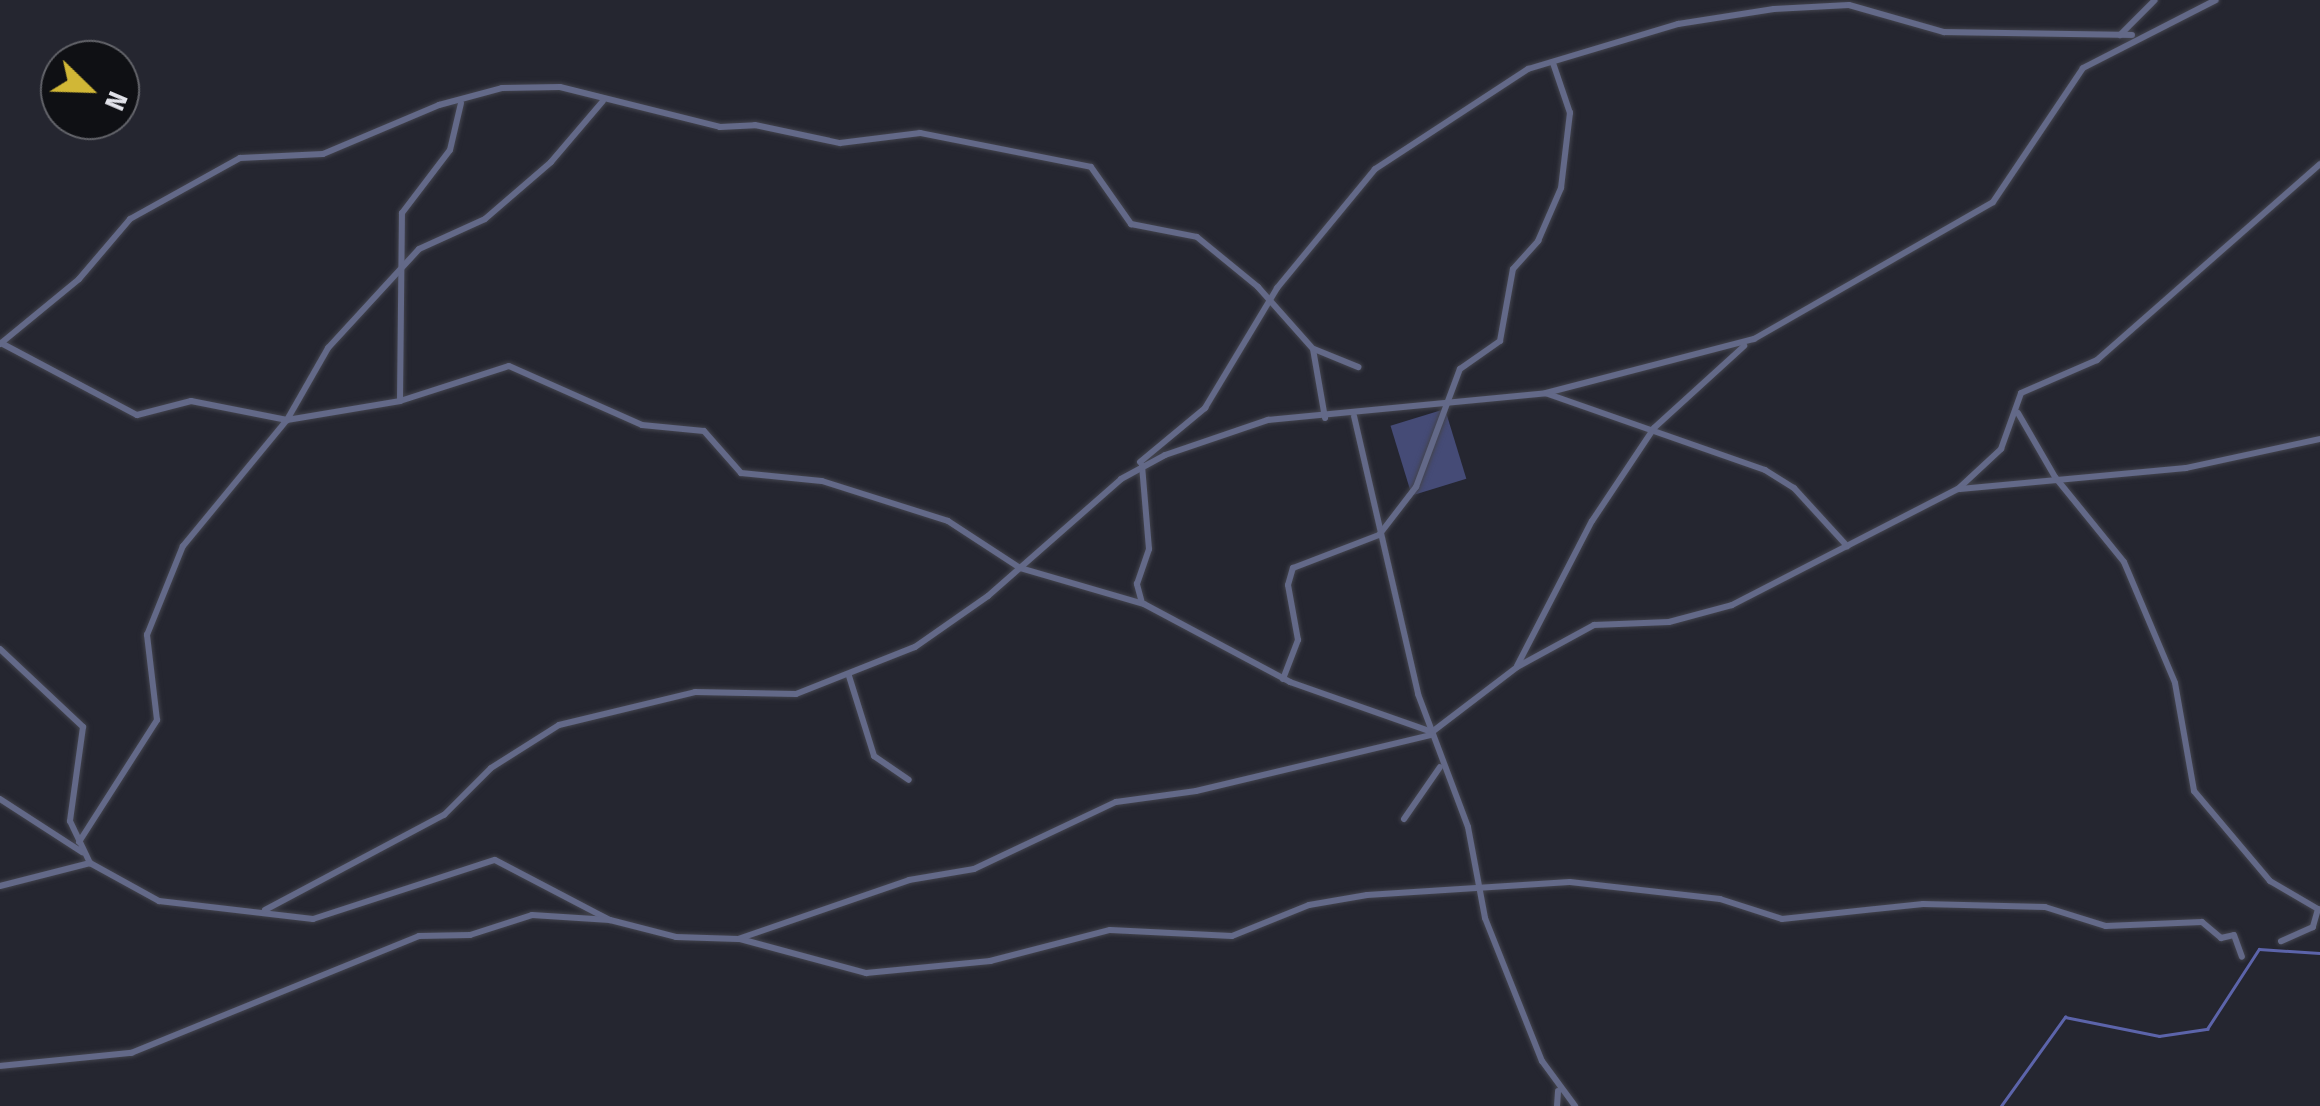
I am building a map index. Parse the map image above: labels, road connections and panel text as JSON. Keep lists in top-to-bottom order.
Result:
{
  "north": "bottom right"
}
